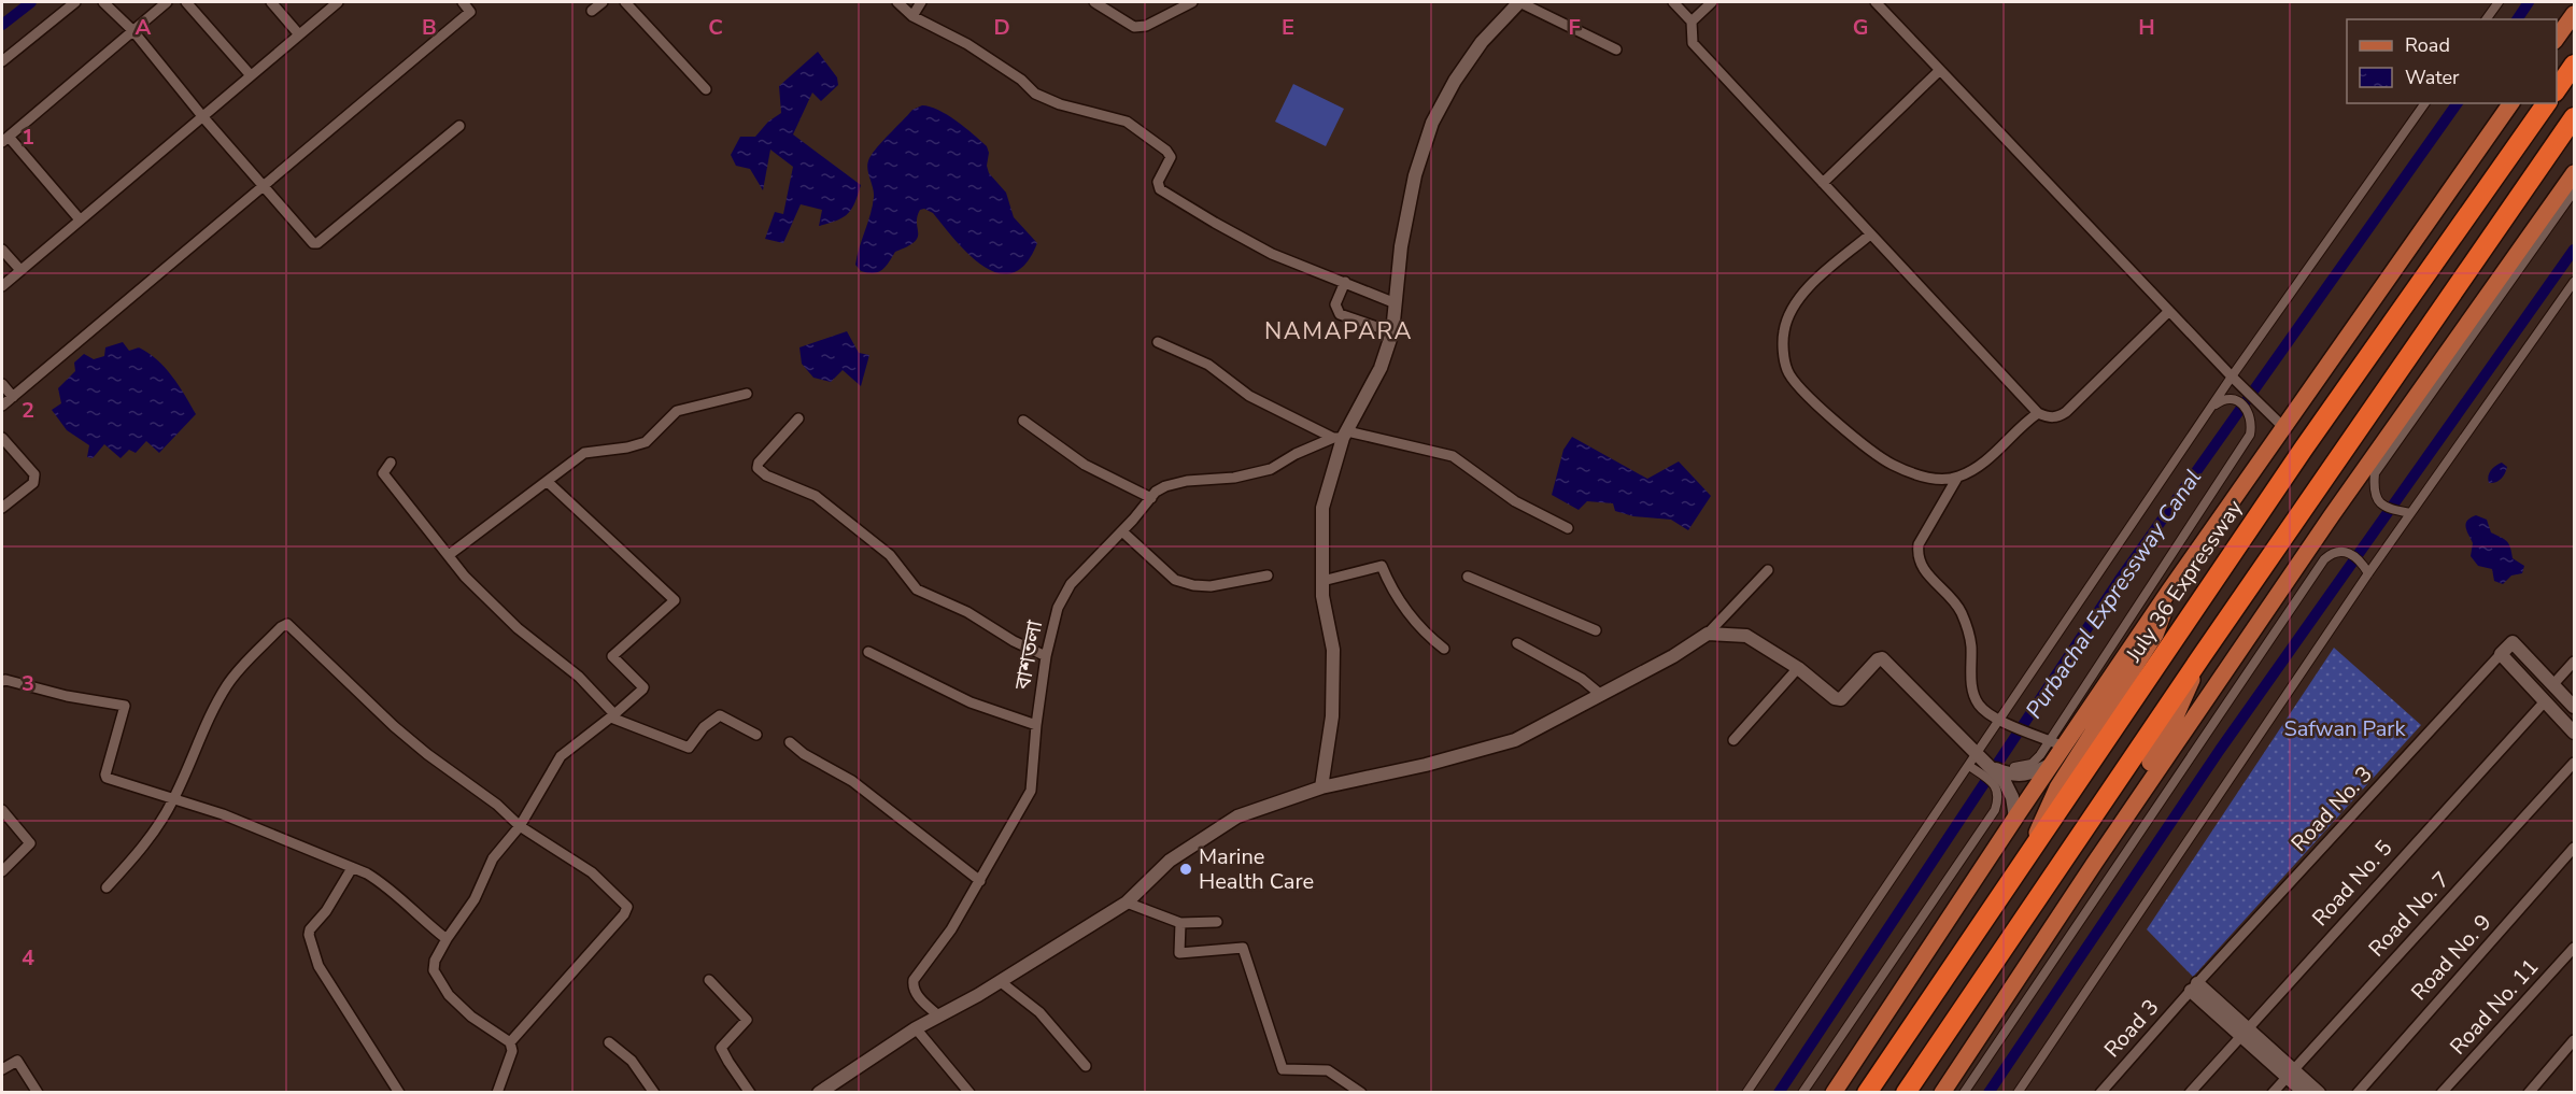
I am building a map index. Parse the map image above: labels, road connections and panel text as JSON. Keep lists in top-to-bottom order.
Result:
{
  "streets": {
    "highway": ["July 36 Expressway"],
    "street": [
      "বাশতলা",
      "Road No. 3",
      "Road No. 5",
      "Road No. 7",
      "Road No. 9",
      "Road No. 11",
      "Road 3"
    ]
  },
  "crossings": [
    ["Road No. 3", "Road 3"]
  ],
  "districts": ["NAMAPARA"],
  "water": ["Purbachal Expressway Canal"],
  "parks": ["Safwan Park"],
  "places": ["Marine Health Care"],
  "legend": ["Road", "Water"],
  "grid": {
    "columns": [
      "A",
      "B",
      "C",
      "D",
      "E",
      "F",
      "G",
      "H"
    ],
    "rows": [
      "1",
      "2",
      "3",
      "4"
    ]
  }
}
